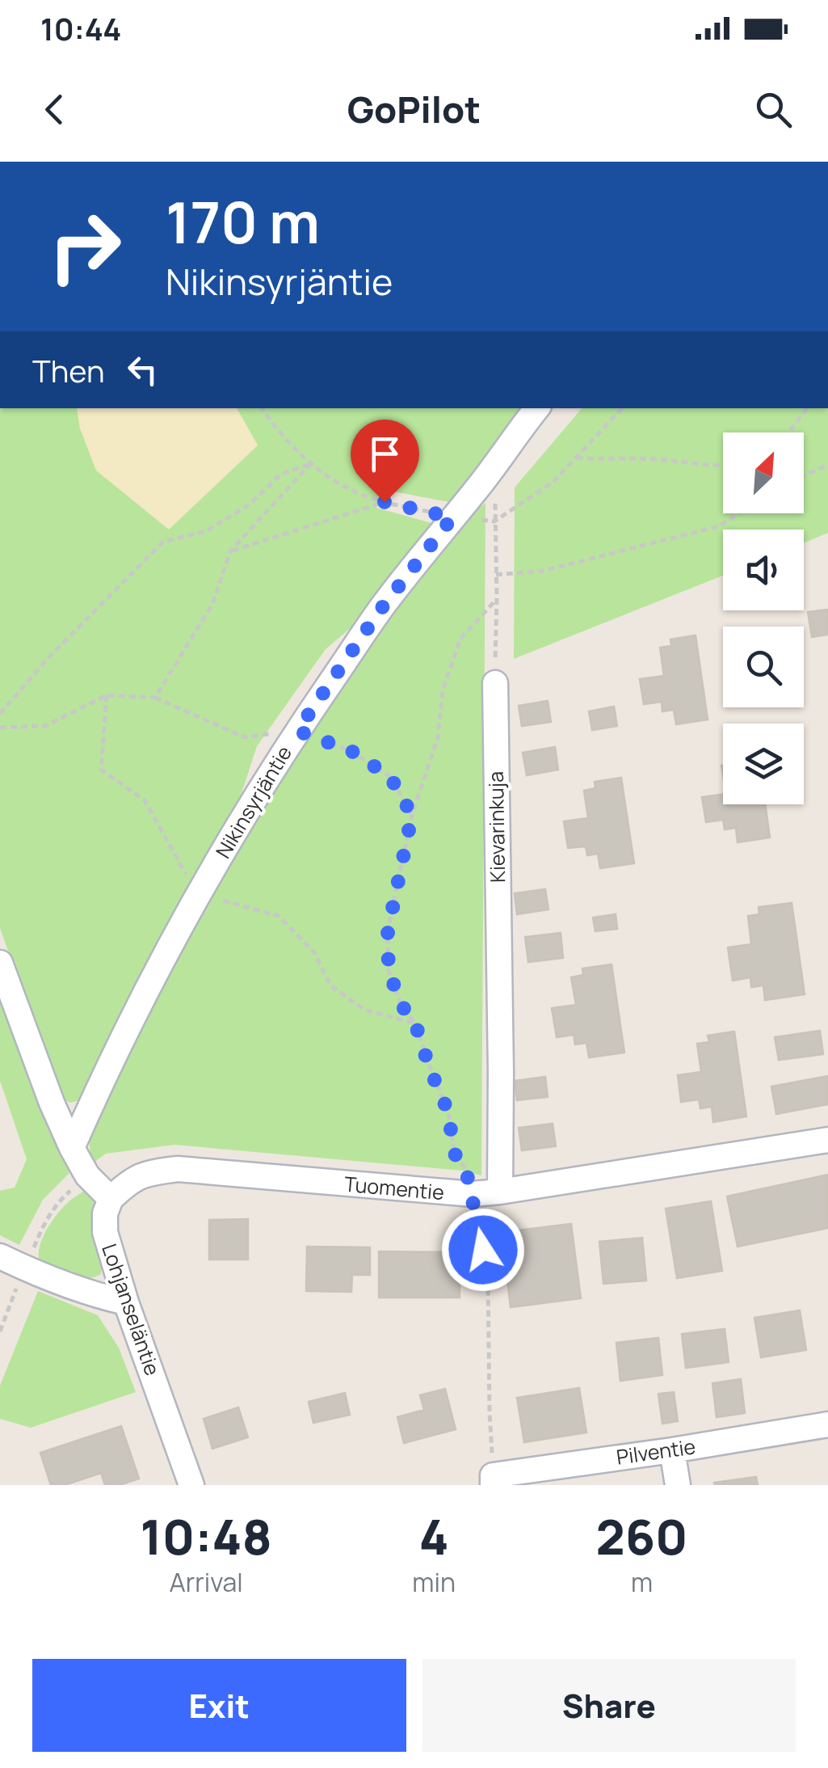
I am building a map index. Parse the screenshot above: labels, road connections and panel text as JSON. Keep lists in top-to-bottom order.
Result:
{
  "streets": {
    "street": [
      "Nikinsyrjäntie",
      "Kievarinkuja",
      "Tuomentie",
      "Lohjanseläntie",
      "Pilventie"
    ]
  },
  "crossings": [
    ["Kievarinkuja", "Tuomentie"],
    ["Tuomentie", "Lohjanseläntie"]
  ],
  "north": "top right",
  "page": {
    "status": "10:44",
    "header": "GoPilot",
    "turn": ["170 m", "Nikinsyrjäntie"],
    "then": "Then",
    "eta": [
      "10:48",
      "Arrival",
      "4",
      "min",
      "260",
      "m"
    ],
    "buttons": ["Exit", "Share"]
  }
}
